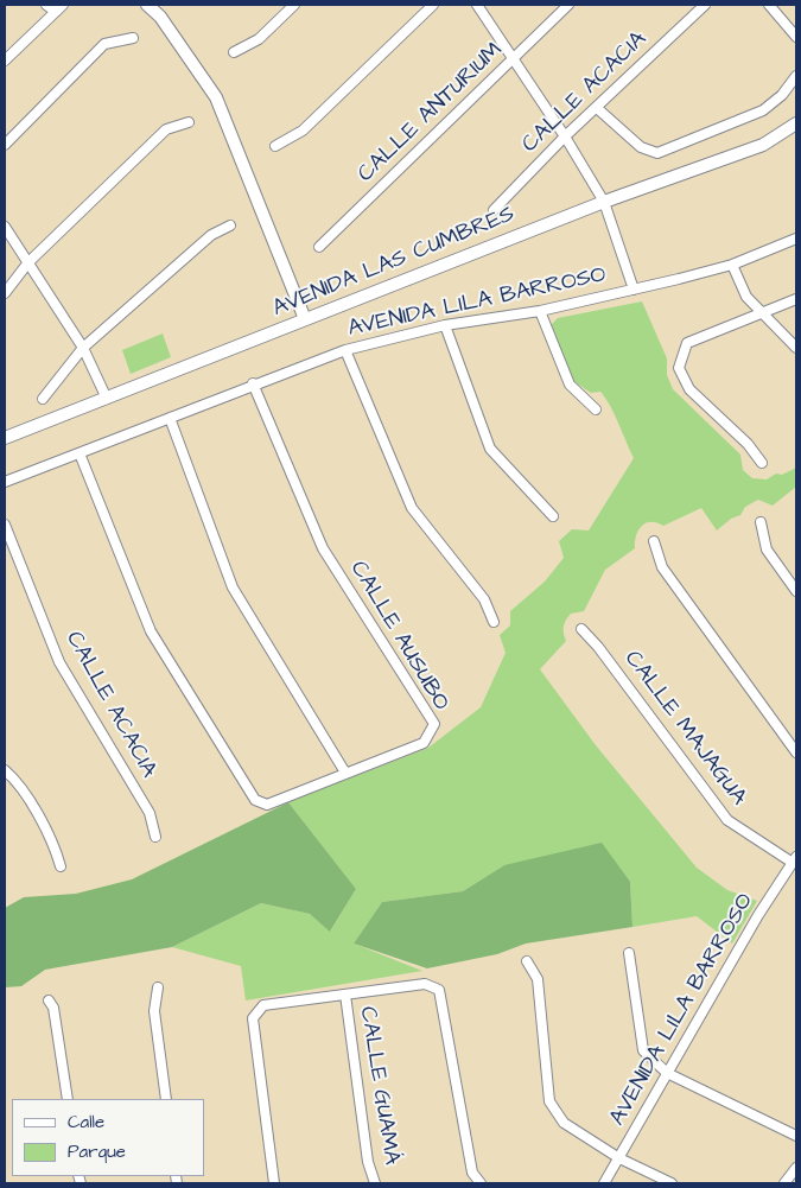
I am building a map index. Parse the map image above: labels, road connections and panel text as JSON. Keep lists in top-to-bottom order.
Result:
{
  "streets": {
    "street": [
      "CALLE ACACIA",
      "CALLE ANTURIUM",
      "AVENIDA LAS CUMBRES",
      "AVENIDA LILA BARROSO",
      "CALLE AUSUBO",
      "CALLE MAJAGUA",
      "CALLE GUAMÁ"
    ]
  },
  "crossings": [
    ["AVENIDA LILA BARROSO", "CALLE AUSUBO"],
    ["AVENIDA LILA BARROSO", "CALLE MAJAGUA"]
  ],
  "legend": ["Calle", "Parque"]
}
